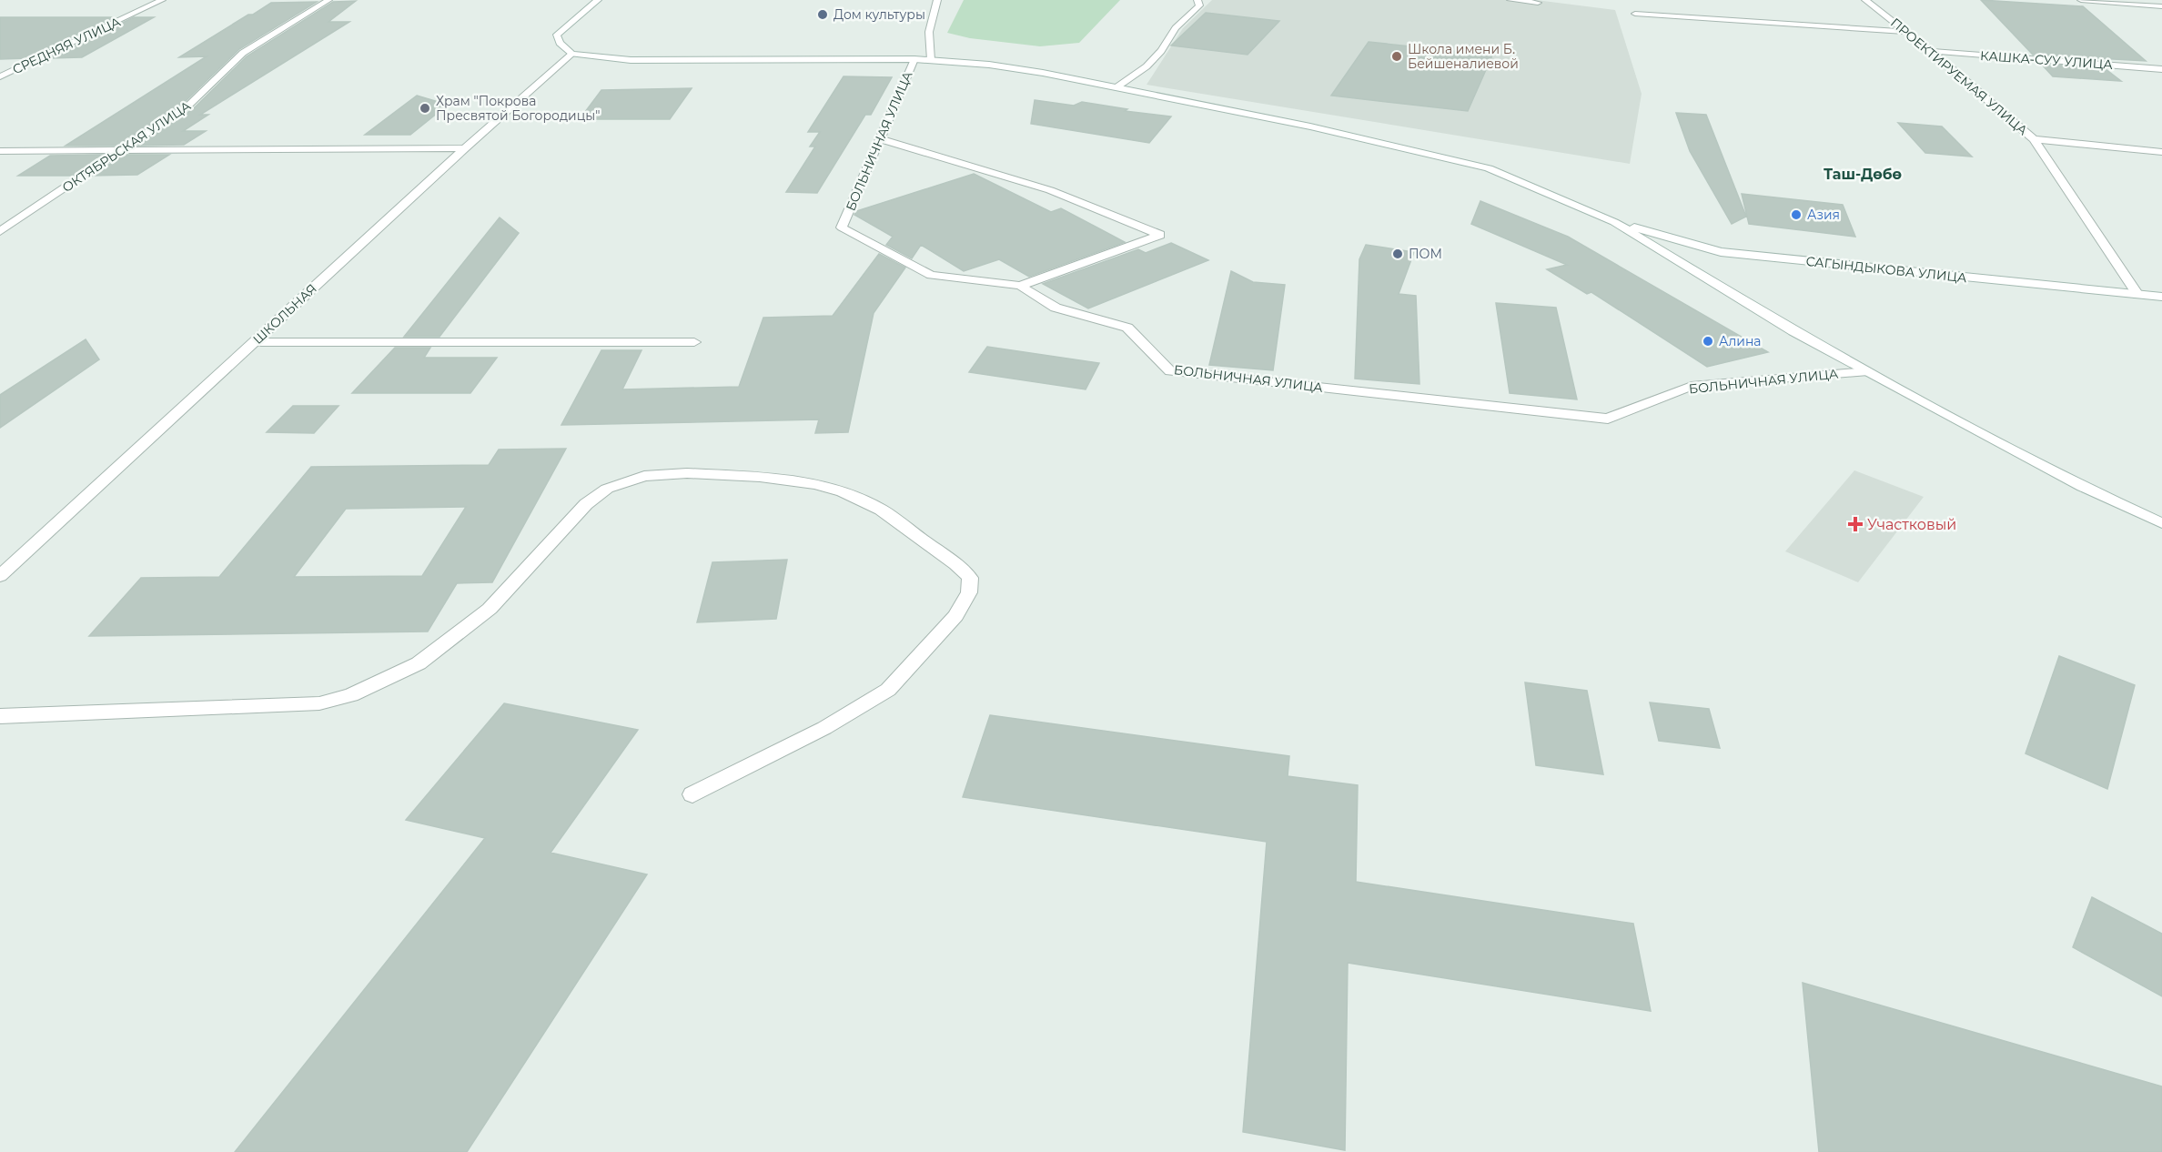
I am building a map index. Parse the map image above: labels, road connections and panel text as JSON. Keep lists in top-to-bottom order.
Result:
{
  "streets": {
    "street": [
      "СРЕДНЯЯ УЛИЦА",
      "КАШКА-СУУ УЛИЦА",
      "ПРОЕКТИРУЕМАЯ УЛИЦА",
      "БОЛЬНИЧНАЯ УЛИЦА",
      "ОКТЯБРЬСКАЯ УЛИЦА",
      "САГЫНДЫКОВА УЛИЦА",
      "ШКОЛЬНАЯ"
    ]
  },
  "crossings": [
    ["КАШКА-СУУ УЛИЦА", "ПРОЕКТИРУЕМАЯ УЛИЦА"],
    ["ПРОЕКТИРУЕМАЯ УЛИЦА", "САГЫНДЫКОВА УЛИЦА"],
    ["БОЛЬНИЧНАЯ УЛИЦА", "САГЫНДЫКОВА УЛИЦА"],
    ["БОЛЬНИЧНАЯ УЛИЦА", "ШКОЛЬНАЯ"]
  ],
  "districts": ["Таш-Дөбө"],
  "places": {
    "other": [
      "Дом культуры",
      "Школа имени Б. Бейшеналиевой",
      "Храм \"Покрова Пресвятой Богородицы\"",
      "Азия",
      "ПОМ",
      "Алина"
    ],
    "health": ["Участковый"]
  }
}
